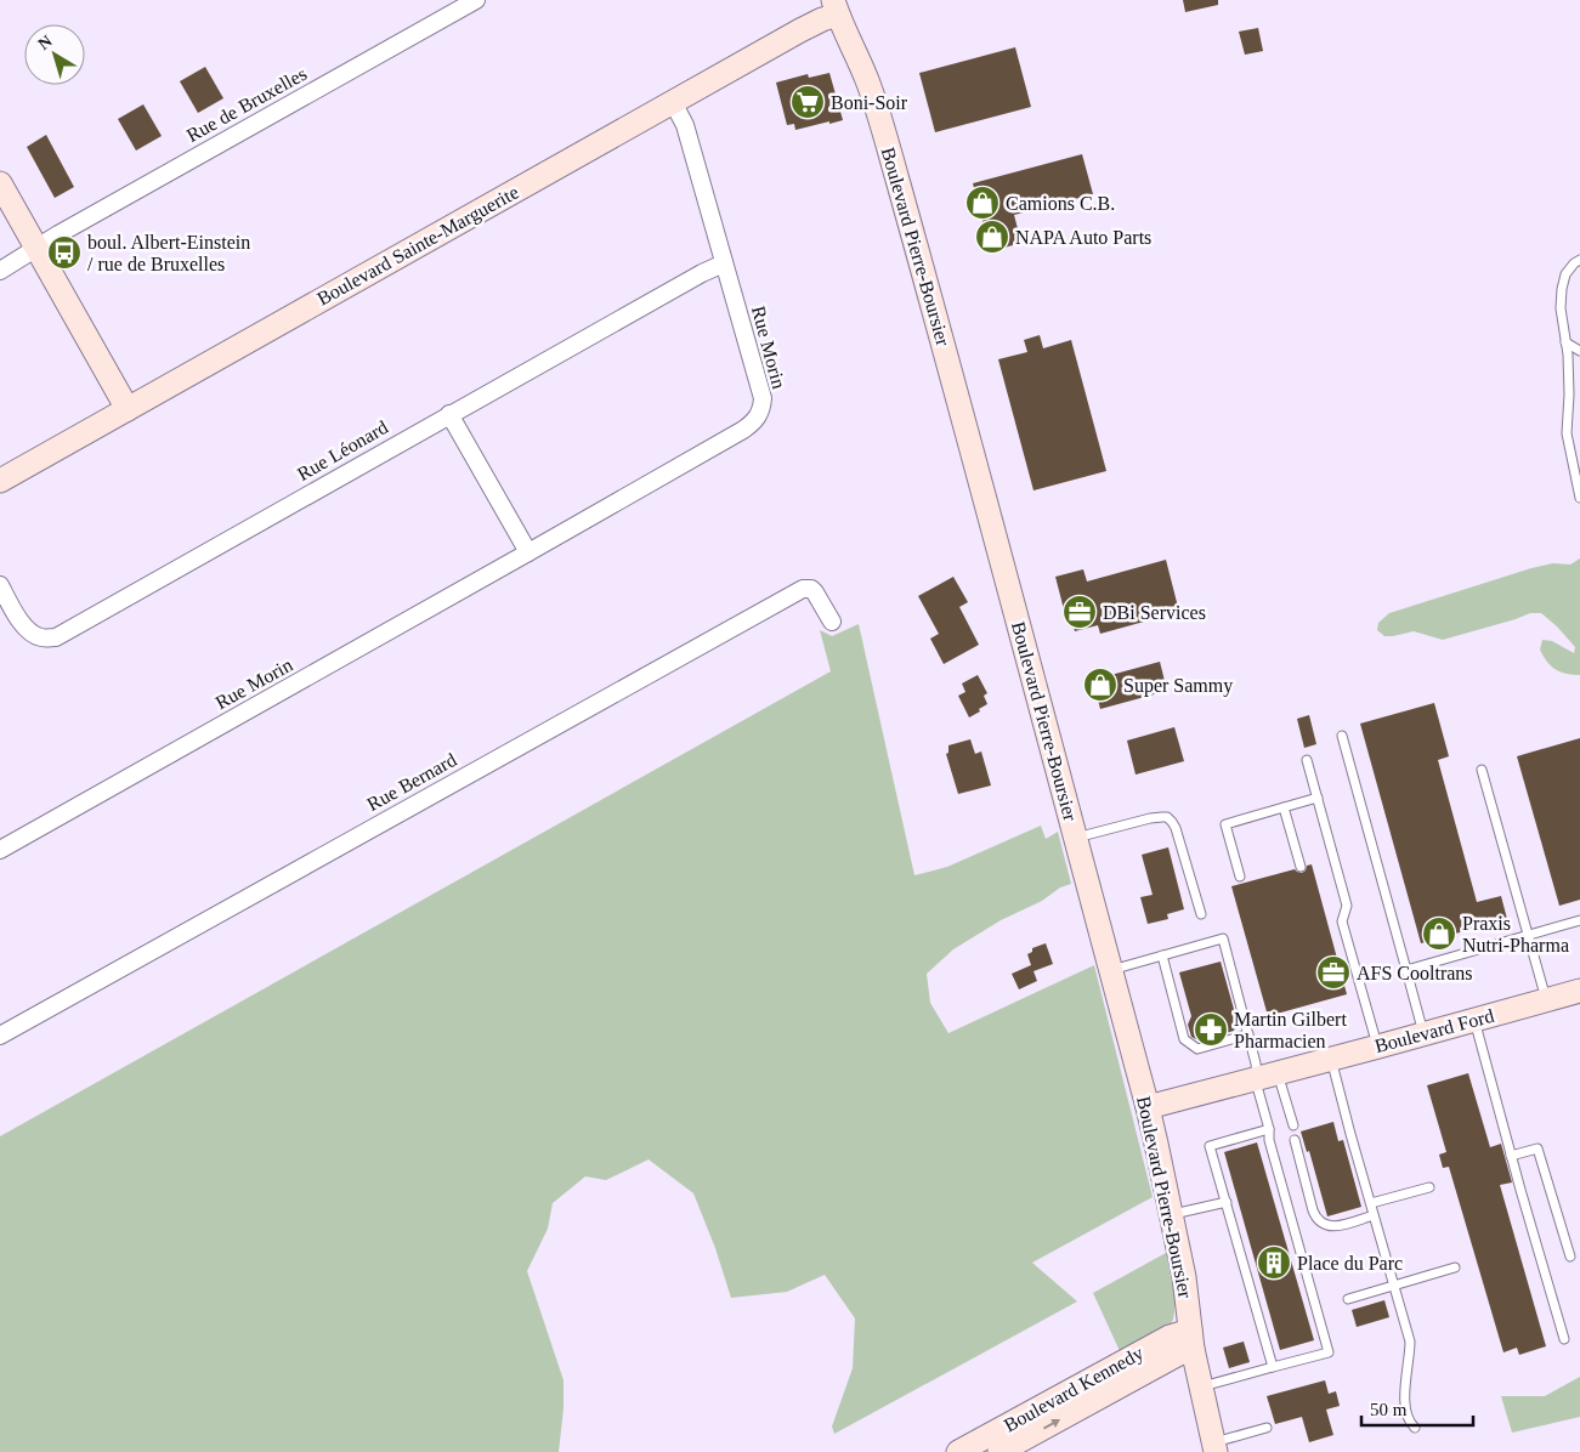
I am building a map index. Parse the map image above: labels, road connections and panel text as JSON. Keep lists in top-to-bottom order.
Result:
{
  "streets": {
    "street": [
      "Rue de Bruxelles",
      "Boulevard Sainte-Marguerite",
      "Boulevard Pierre-Boursier",
      "Rue Morin",
      "Rue Léonard",
      "Rue Bernard",
      "Boulevard Ford",
      "Boulevard Kennedy"
    ]
  },
  "crossings": [
    ["Boulevard Sainte-Marguerite", "Boulevard Pierre-Boursier"],
    ["Boulevard Sainte-Marguerite", "Rue Morin"],
    ["Boulevard Pierre-Boursier", "Boulevard Ford"],
    ["Boulevard Pierre-Boursier", "Boulevard Kennedy"],
    ["Rue Morin", "Rue Léonard"]
  ],
  "places": {
    "supermarket": ["Boni-Soir"],
    "shop": [
      "Camions C.B.",
      "NAPA Auto Parts",
      "Super Sammy",
      "Praxis Nutri-Pharma"
    ],
    "bus stop": ["boul. Albert-Einstein / rue de Bruxelles"],
    "office": ["DBi Services", "AFS Cooltrans"],
    "pharmacy": ["Martin Gilbert Pharmacien"],
    "building": ["Place du Parc"]
  },
  "scale_bar": "50 m",
  "north": "top left"
}
